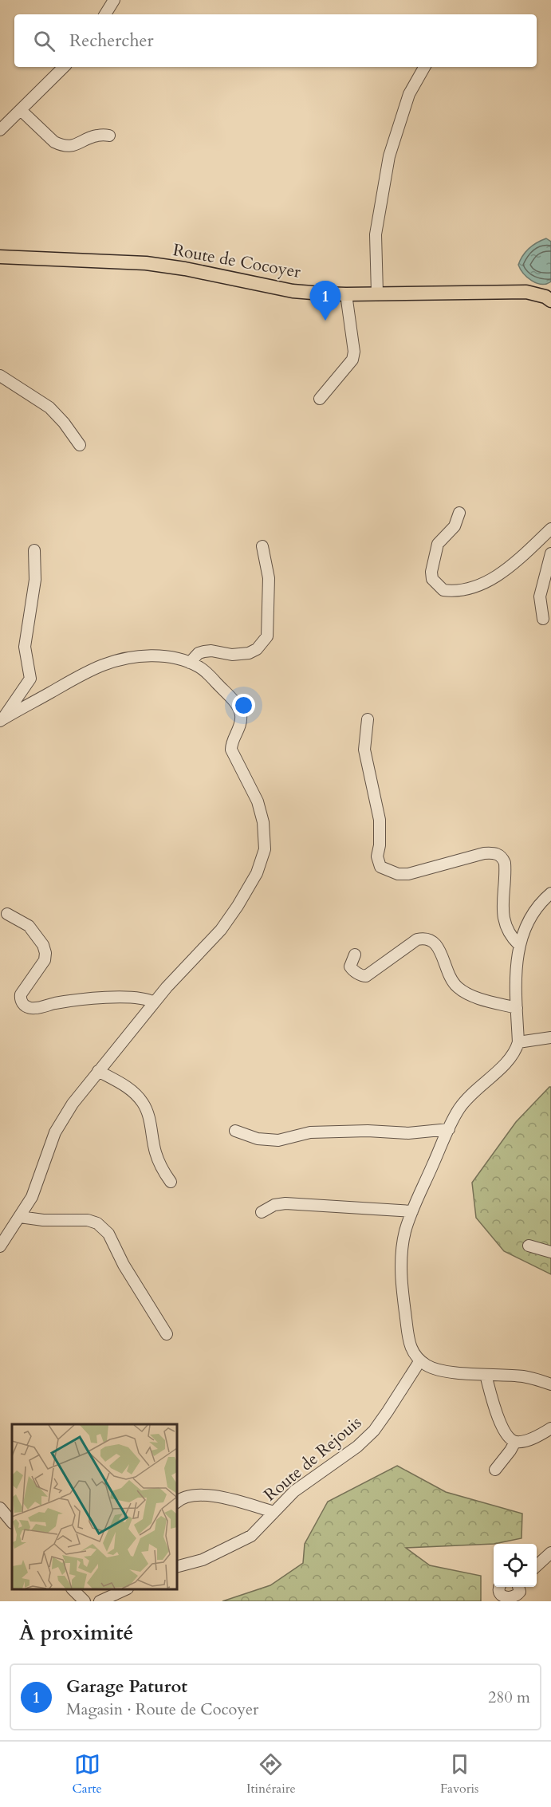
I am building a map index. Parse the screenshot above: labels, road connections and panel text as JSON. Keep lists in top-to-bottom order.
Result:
{
  "streets": {
    "main road": ["Route de Cocoyer"],
    "street": ["Route de Rejouis"]
  },
  "page": {
    "search": "Rechercher",
    "pins": "1",
    "heading": "À proximité",
    "list": [
      {
        "mark": "1",
        "name": "Garage Paturot",
        "note": "Magasin · Route de Cocoyer",
        "value": "280 m"
      }
    ],
    "nav": ["Carte", "Itinéraire", "Favoris"]
  }
}
